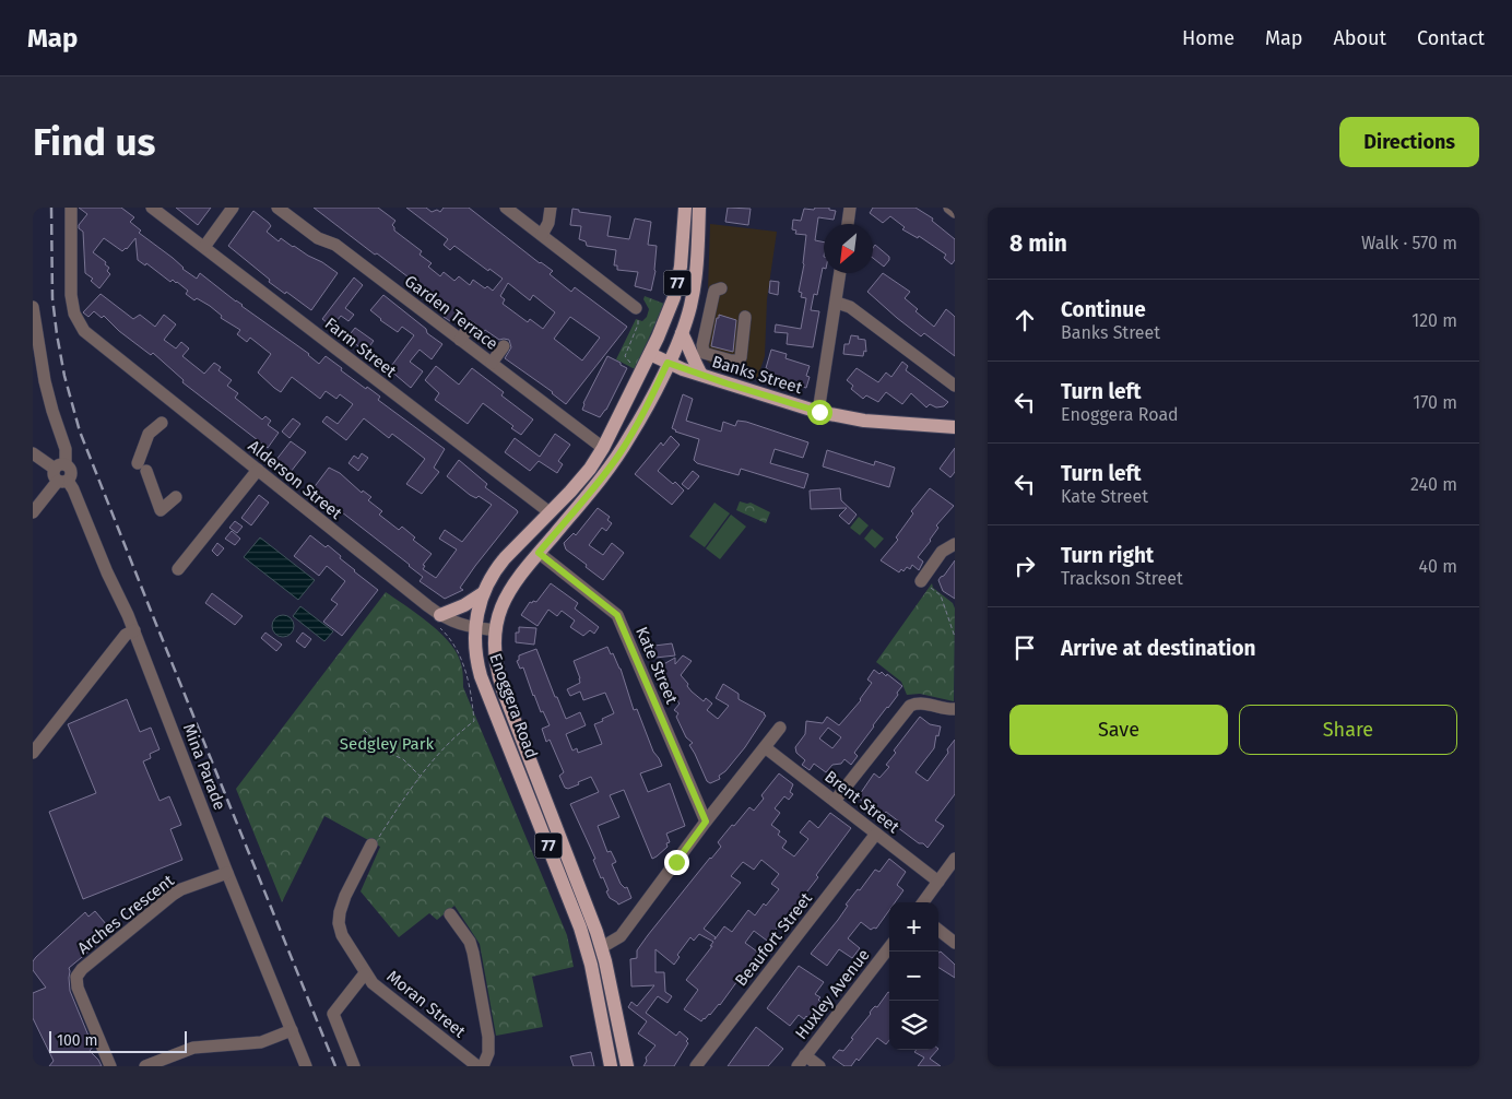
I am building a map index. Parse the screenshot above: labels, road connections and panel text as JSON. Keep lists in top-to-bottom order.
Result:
{
  "streets": {
    "main road": ["77", "Banks Street", "Enoggera Road"],
    "street": [
      "Garden Terrace",
      "Farm Street",
      "Alderson Street",
      "Kate Street",
      "Mina Parade",
      "Brent Street",
      "Arches Crescent",
      "Beaufort Street",
      "Huxley Avenue",
      "Moran Street"
    ]
  },
  "crossings": [
    ["Garden Terrace", "Enoggera Road"],
    ["Farm Street", "Enoggera Road"],
    ["Banks Street", "Enoggera Road"],
    ["Alderson Street", "Enoggera Road"],
    ["Kate Street", "Enoggera Road"],
    ["Mina Parade", "Arches Crescent"],
    ["Brent Street", "Beaufort Street"]
  ],
  "parks": ["Sedgley Park"],
  "scale_bar": "100 m",
  "north": "bottom left",
  "page": {
    "header": "Map",
    "nav": [
      "Home",
      "Map",
      "About",
      "Contact"
    ],
    "buttons": [
      "Directions",
      ["Save", "Share"]
    ],
    "title": "Find us",
    "heading": ["8 min", "Walk · 570 m"],
    "list": [
      ["Continue", "Banks Street", "120 m"],
      ["Turn left", "Enoggera Road", "170 m"],
      ["Turn left", "Kate Street", "240 m"],
      ["Turn right", "Trackson Street", "40 m"],
      "Arrive at destination"
    ],
    "map_buttons": ["+", "−"],
    "scale": "100 m"
  }
}
